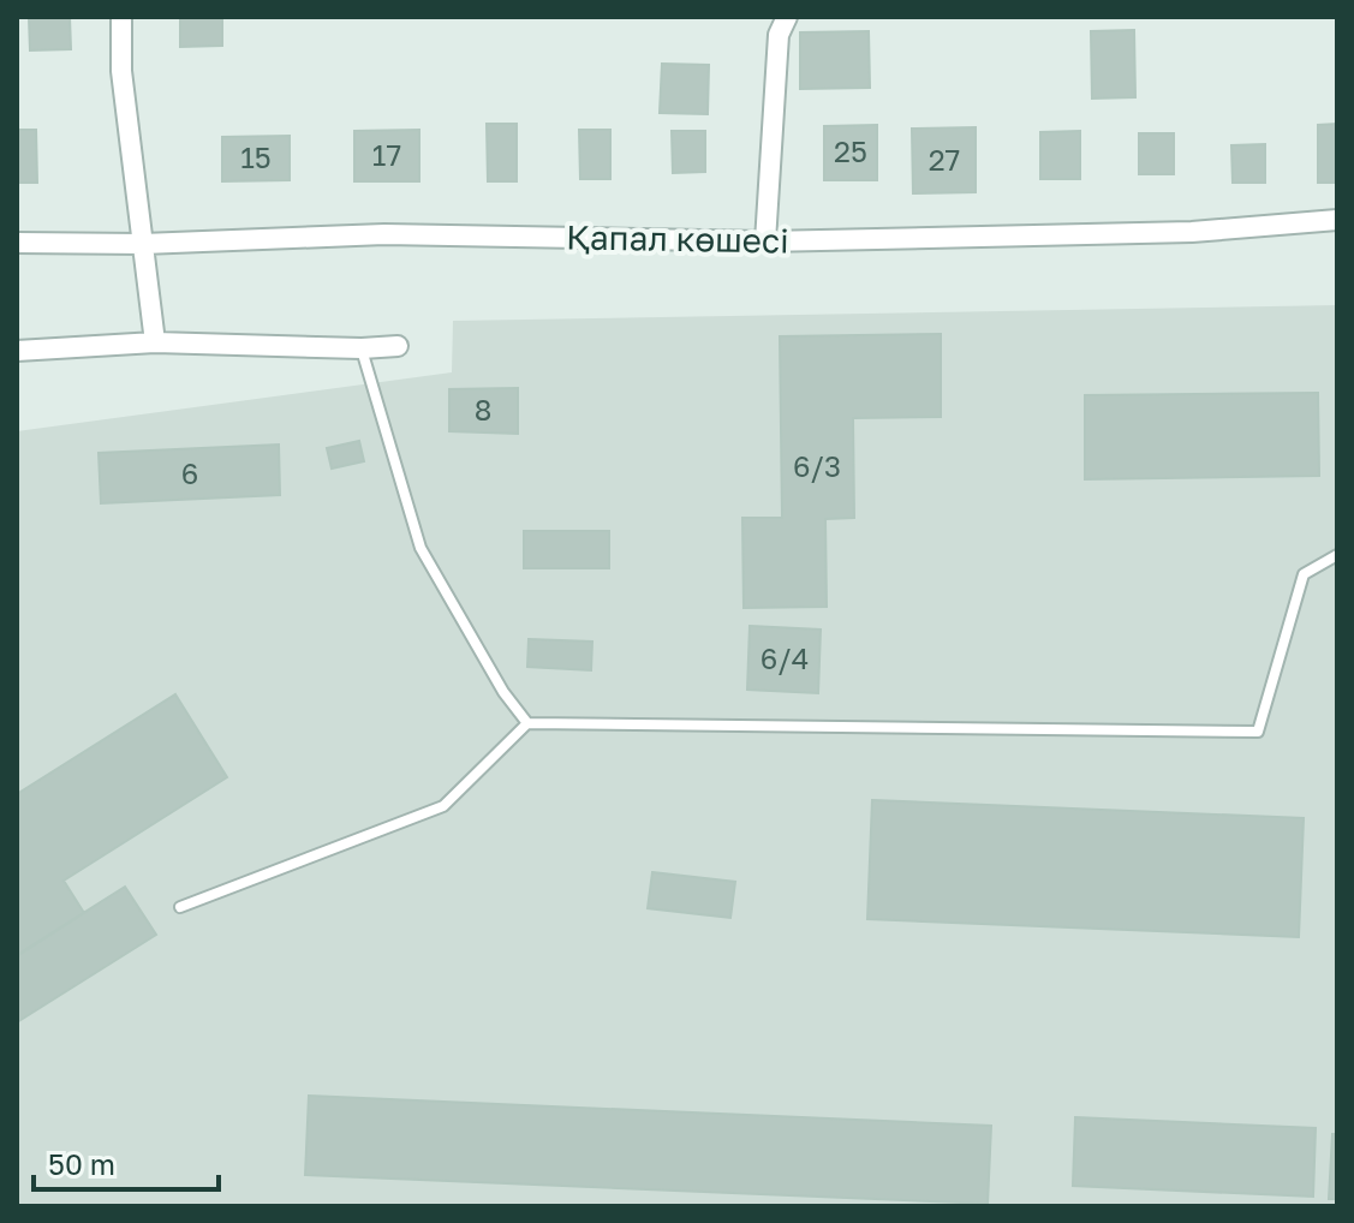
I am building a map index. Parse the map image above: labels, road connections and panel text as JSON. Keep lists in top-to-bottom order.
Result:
{
  "streets": {
    "street": ["Қапал көшесі"]
  },
  "house_numbers": [
    "25",
    "17",
    "15",
    "27",
    "8",
    "6/3",
    "6",
    "6/4"
  ],
  "scale_bar": "50 m"
}
